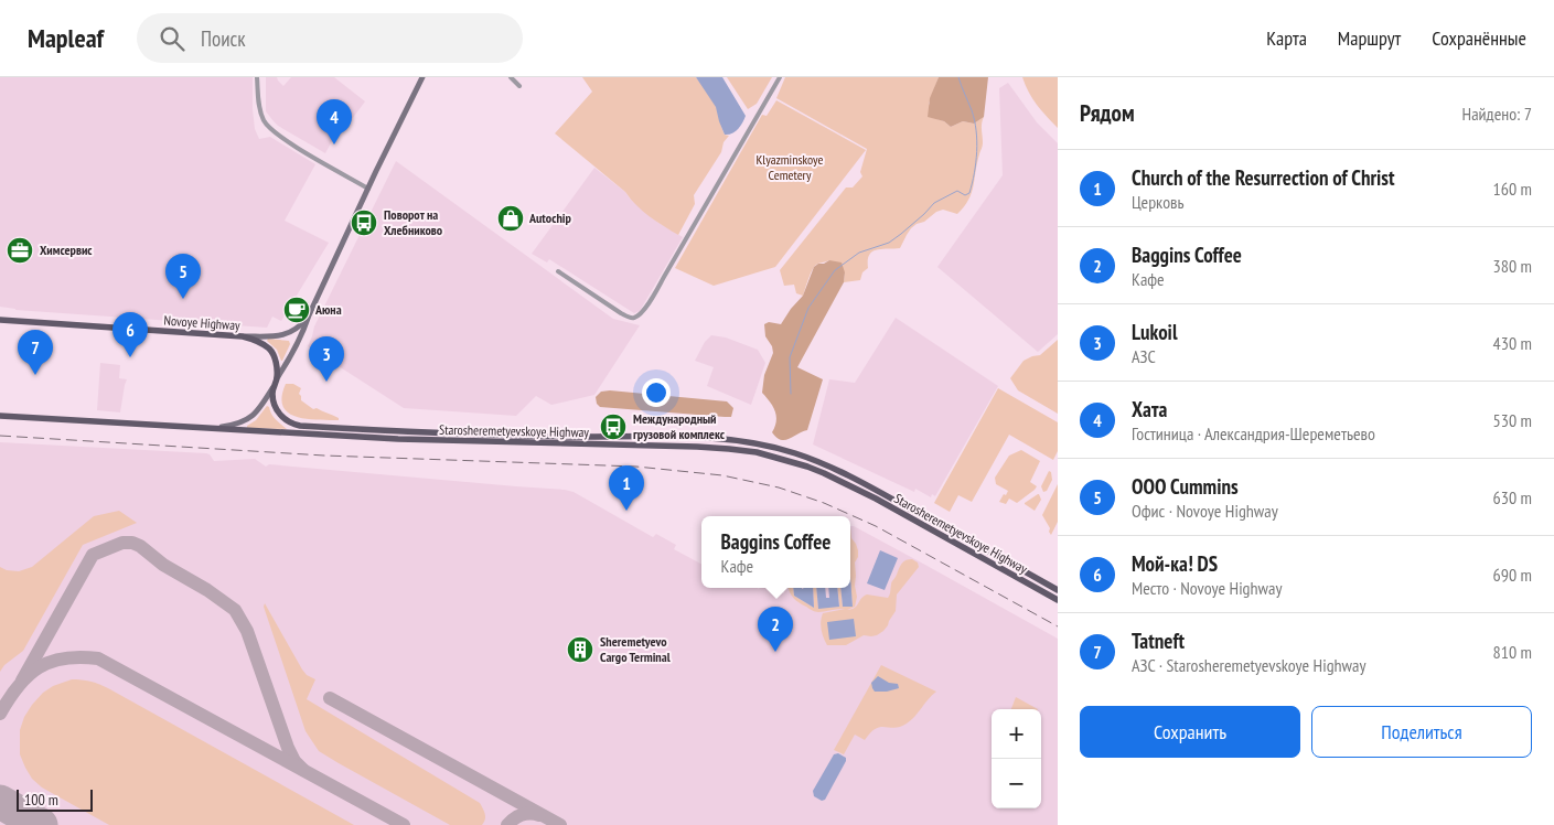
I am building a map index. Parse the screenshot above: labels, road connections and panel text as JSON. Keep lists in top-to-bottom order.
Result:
{
  "streets": {
    "main road": ["Novoye Highway", "Starosheremetyevskoye Highway"]
  },
  "parks": ["Klyazminskoye Cemetery"],
  "places": {
    "shop": ["Autochip"],
    "bus stop": ["Поворот на Хлебниково", "Международный грузовой комплекс"],
    "office": ["Химсервис"],
    "cafe": ["Аюна"],
    "building": ["Sheremetyevo Cargo Terminal"]
  },
  "scale_bar": "100 m",
  "page": {
    "header": "Mapleaf",
    "search": "Поиск",
    "nav": ["Карта", "Маршрут", "Сохранённые"],
    "heading": ["Рядом", "Найдено: 7"],
    "pins": [
      "4",
      "5",
      "6",
      "7",
      "3",
      "1",
      "2"
    ],
    "list": [
      {
        "mark": "1",
        "name": "Church of the Resurrection of Christ",
        "note": "Церковь",
        "value": "160 m"
      },
      {
        "mark": "2",
        "name": "Baggins Coffee",
        "note": "Кафе",
        "value": "380 m"
      },
      {
        "mark": "3",
        "name": "Lukoil",
        "note": "АЗС",
        "value": "430 m"
      },
      {
        "mark": "4",
        "name": "Хата",
        "note": "Гостиница · Александрия-Шереметьево",
        "value": "530 m"
      },
      {
        "mark": "5",
        "name": "OOO Cummins",
        "note": "Офис · Novoye Highway",
        "value": "630 m"
      },
      {
        "mark": "6",
        "name": "Мой-ка! DS",
        "note": "Место · Novoye Highway",
        "value": "690 m"
      },
      {
        "mark": "7",
        "name": "Tatneft",
        "note": "АЗС · Starosheremetyevskoye Highway",
        "value": "810 m"
      }
    ],
    "popup": ["Baggins Coffee", "Кафе"],
    "buttons": ["Сохранить", "Поделиться"],
    "map_buttons": ["+", "−"],
    "scale": "100 m"
  }
}
